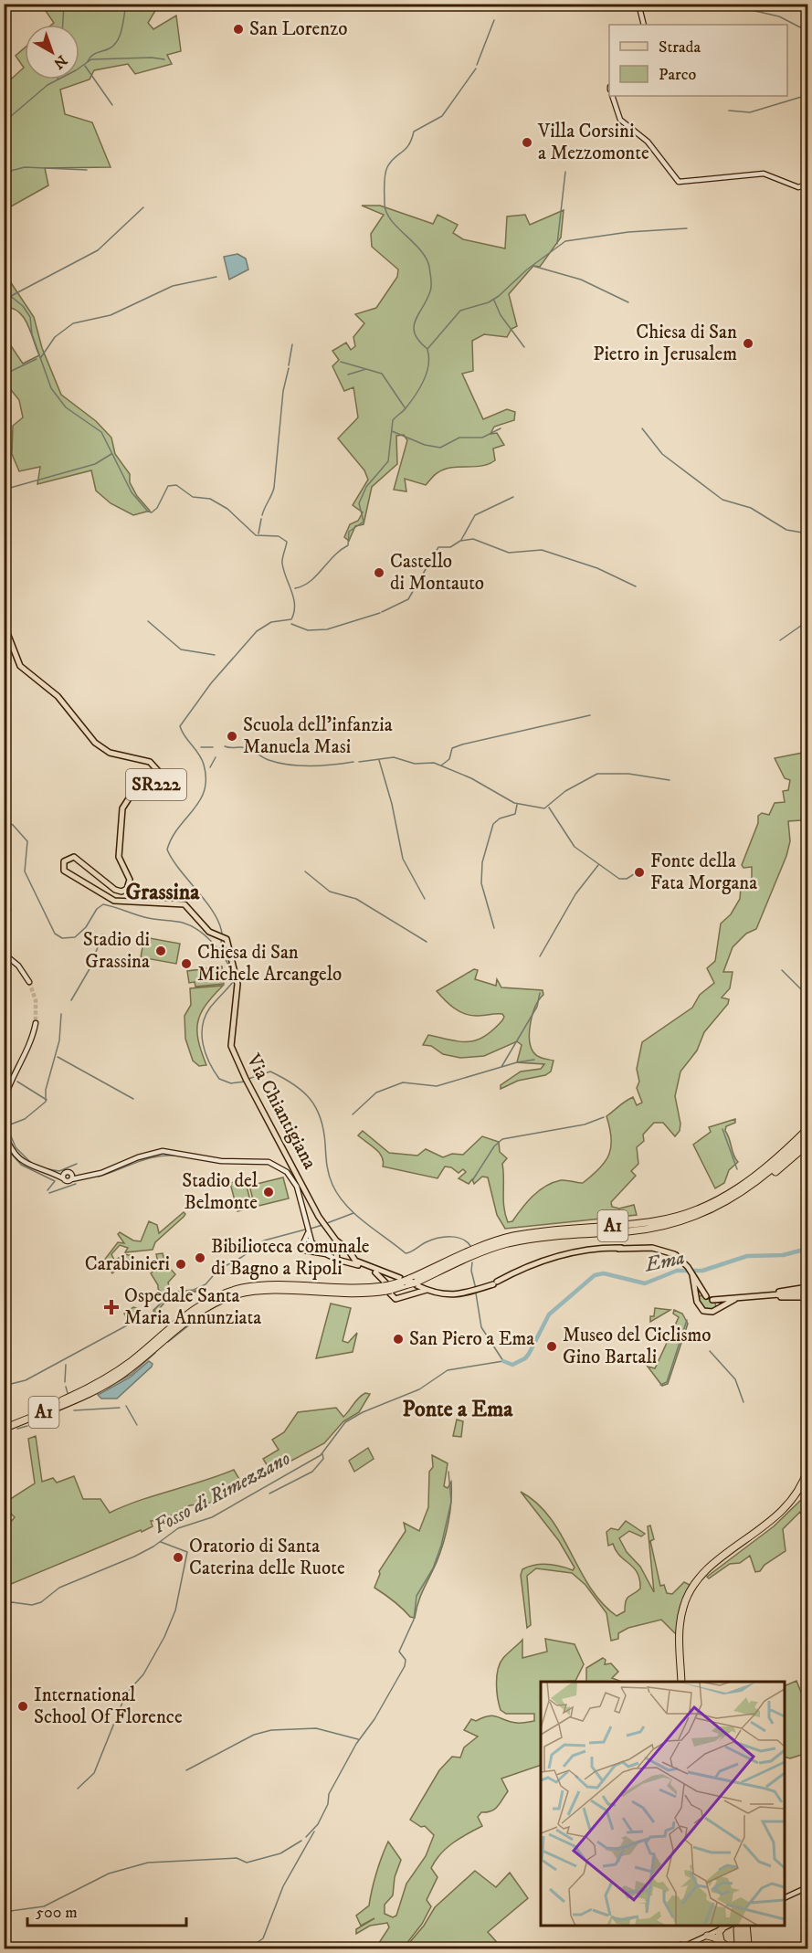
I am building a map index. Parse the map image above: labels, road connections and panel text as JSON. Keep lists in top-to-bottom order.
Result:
{
  "streets": {
    "highway": ["A1"],
    "main road": ["SR222", "Via Chiantigiana"]
  },
  "crossings": [
    ["Via Chiantigiana", "A1"]
  ],
  "districts": ["Grassina", "Ponte a Ema"],
  "water": ["Ema", "Fosso di Rimezzano"],
  "places": {
    "other": [
      "San Lorenzo",
      "Villa Corsini a Mezzomonte",
      "Chiesa di San Pietro in Jerusalem",
      "Castello di Montauto",
      "Scuola dell'infanzia Manuela Masi",
      "Fonte della Fata Morgana",
      "Stadio di Grassina",
      "Chiesa di San Michele Arcangelo",
      "Stadio del Belmonte",
      "Bibilioteca comunale di Bagno a Ripoli",
      "Carabinieri",
      "San Piero a Ema",
      "Museo del Ciclismo Gino Bartali",
      "Oratorio di Santa Caterina delle Ruote",
      "International School Of Florence"
    ],
    "health": ["Ospedale Santa Maria Annunziata"]
  },
  "legend": ["Strada", "Parco"],
  "scale_bar": "500 m",
  "north": "bottom right"
}
